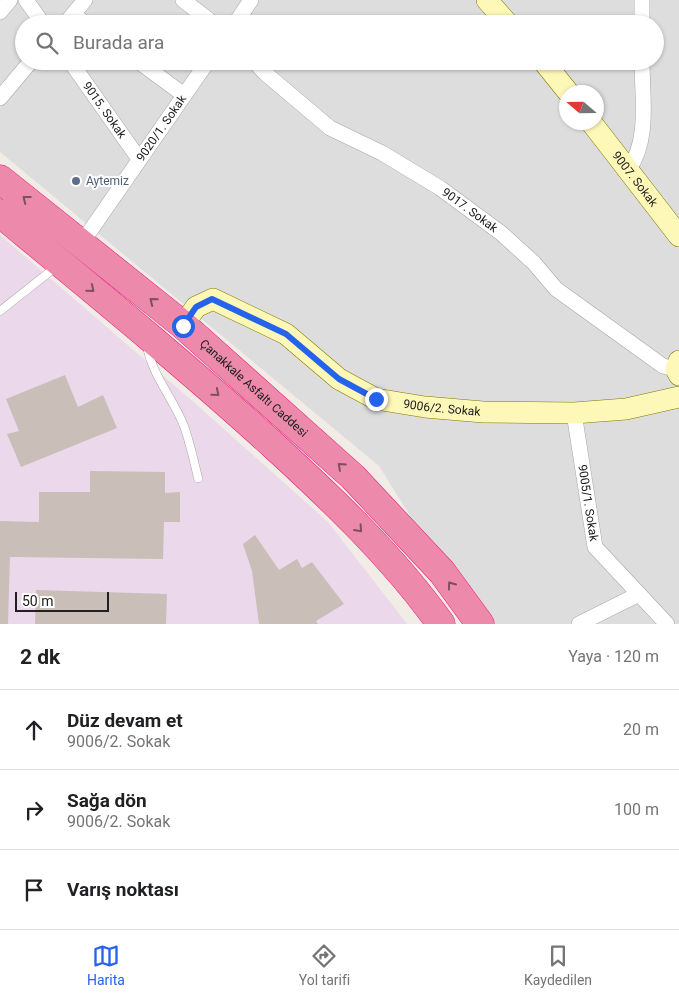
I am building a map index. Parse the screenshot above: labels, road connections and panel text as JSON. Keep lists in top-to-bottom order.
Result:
{
  "streets": {
    "highway": ["Çanakkale Asfaltı Caddesi"],
    "street": [
      "9015. Sokak",
      "9020/1. Sokak",
      "9007. Sokak",
      "9017. Sokak",
      "9006/2. Sokak",
      "9005/1. Sokak"
    ]
  },
  "crossings": [
    ["9015. Sokak", "9020/1. Sokak"],
    ["9020/1. Sokak", "Çanakkale Asfaltı Caddesi"],
    ["Çanakkale Asfaltı Caddesi", "9006/2. Sokak"],
    ["9006/2. Sokak", "9005/1. Sokak"]
  ],
  "places": ["Aytemiz"],
  "scale_bar": "50 m",
  "north": "left",
  "page": {
    "search": "Burada ara",
    "scale": "50 m",
    "heading": ["2 dk", "Yaya · 120 m"],
    "list": [
      ["Düz devam et", "9006/2. Sokak", "20 m"],
      ["Sağa dön", "9006/2. Sokak", "100 m"],
      "Varış noktası"
    ],
    "nav": ["Harita", "Yol tarifi", "Kaydedilen"]
  }
}
